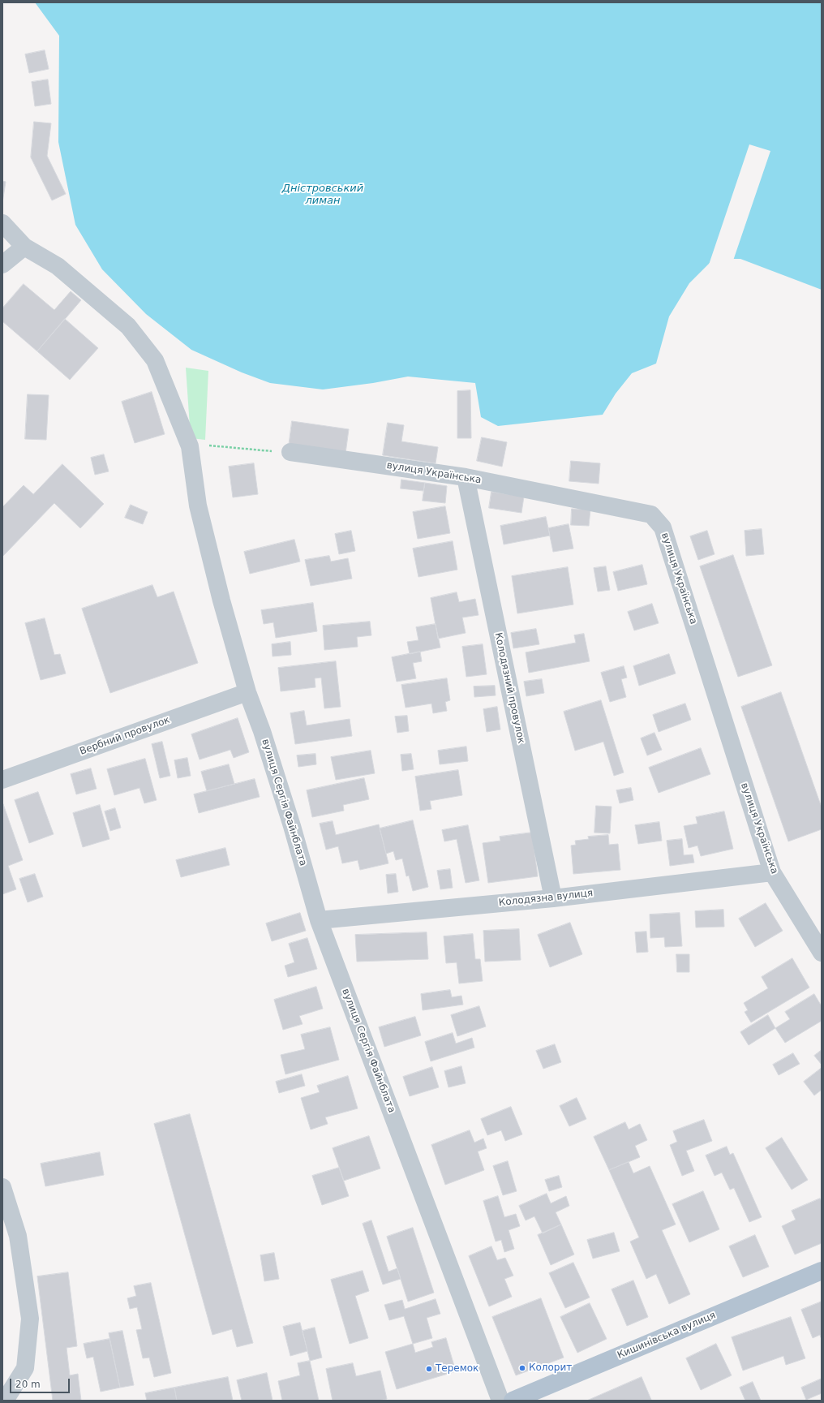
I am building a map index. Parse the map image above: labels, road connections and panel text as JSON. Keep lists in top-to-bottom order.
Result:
{
  "streets": {
    "main road": ["Кишинівська вулиця"],
    "street": [
      "вулиця Українська",
      "Колодязний провулок",
      "Вербний провулок",
      "вулиця Сергія Файнблата",
      "Колодязна вулиця"
    ]
  },
  "crossings": [
    ["вулиця Українська", "Колодязний провулок"],
    ["вулиця Українська", "Колодязна вулиця"],
    ["Колодязний провулок", "Колодязна вулиця"],
    ["Вербний провулок", "вулиця Сергія Файнблата"],
    ["вулиця Сергія Файнблата", "Колодязна вулиця"]
  ],
  "water": ["Дністровський лиман"],
  "places": ["Колорит", "Теремок"],
  "scale_bar": "20 m"
}
